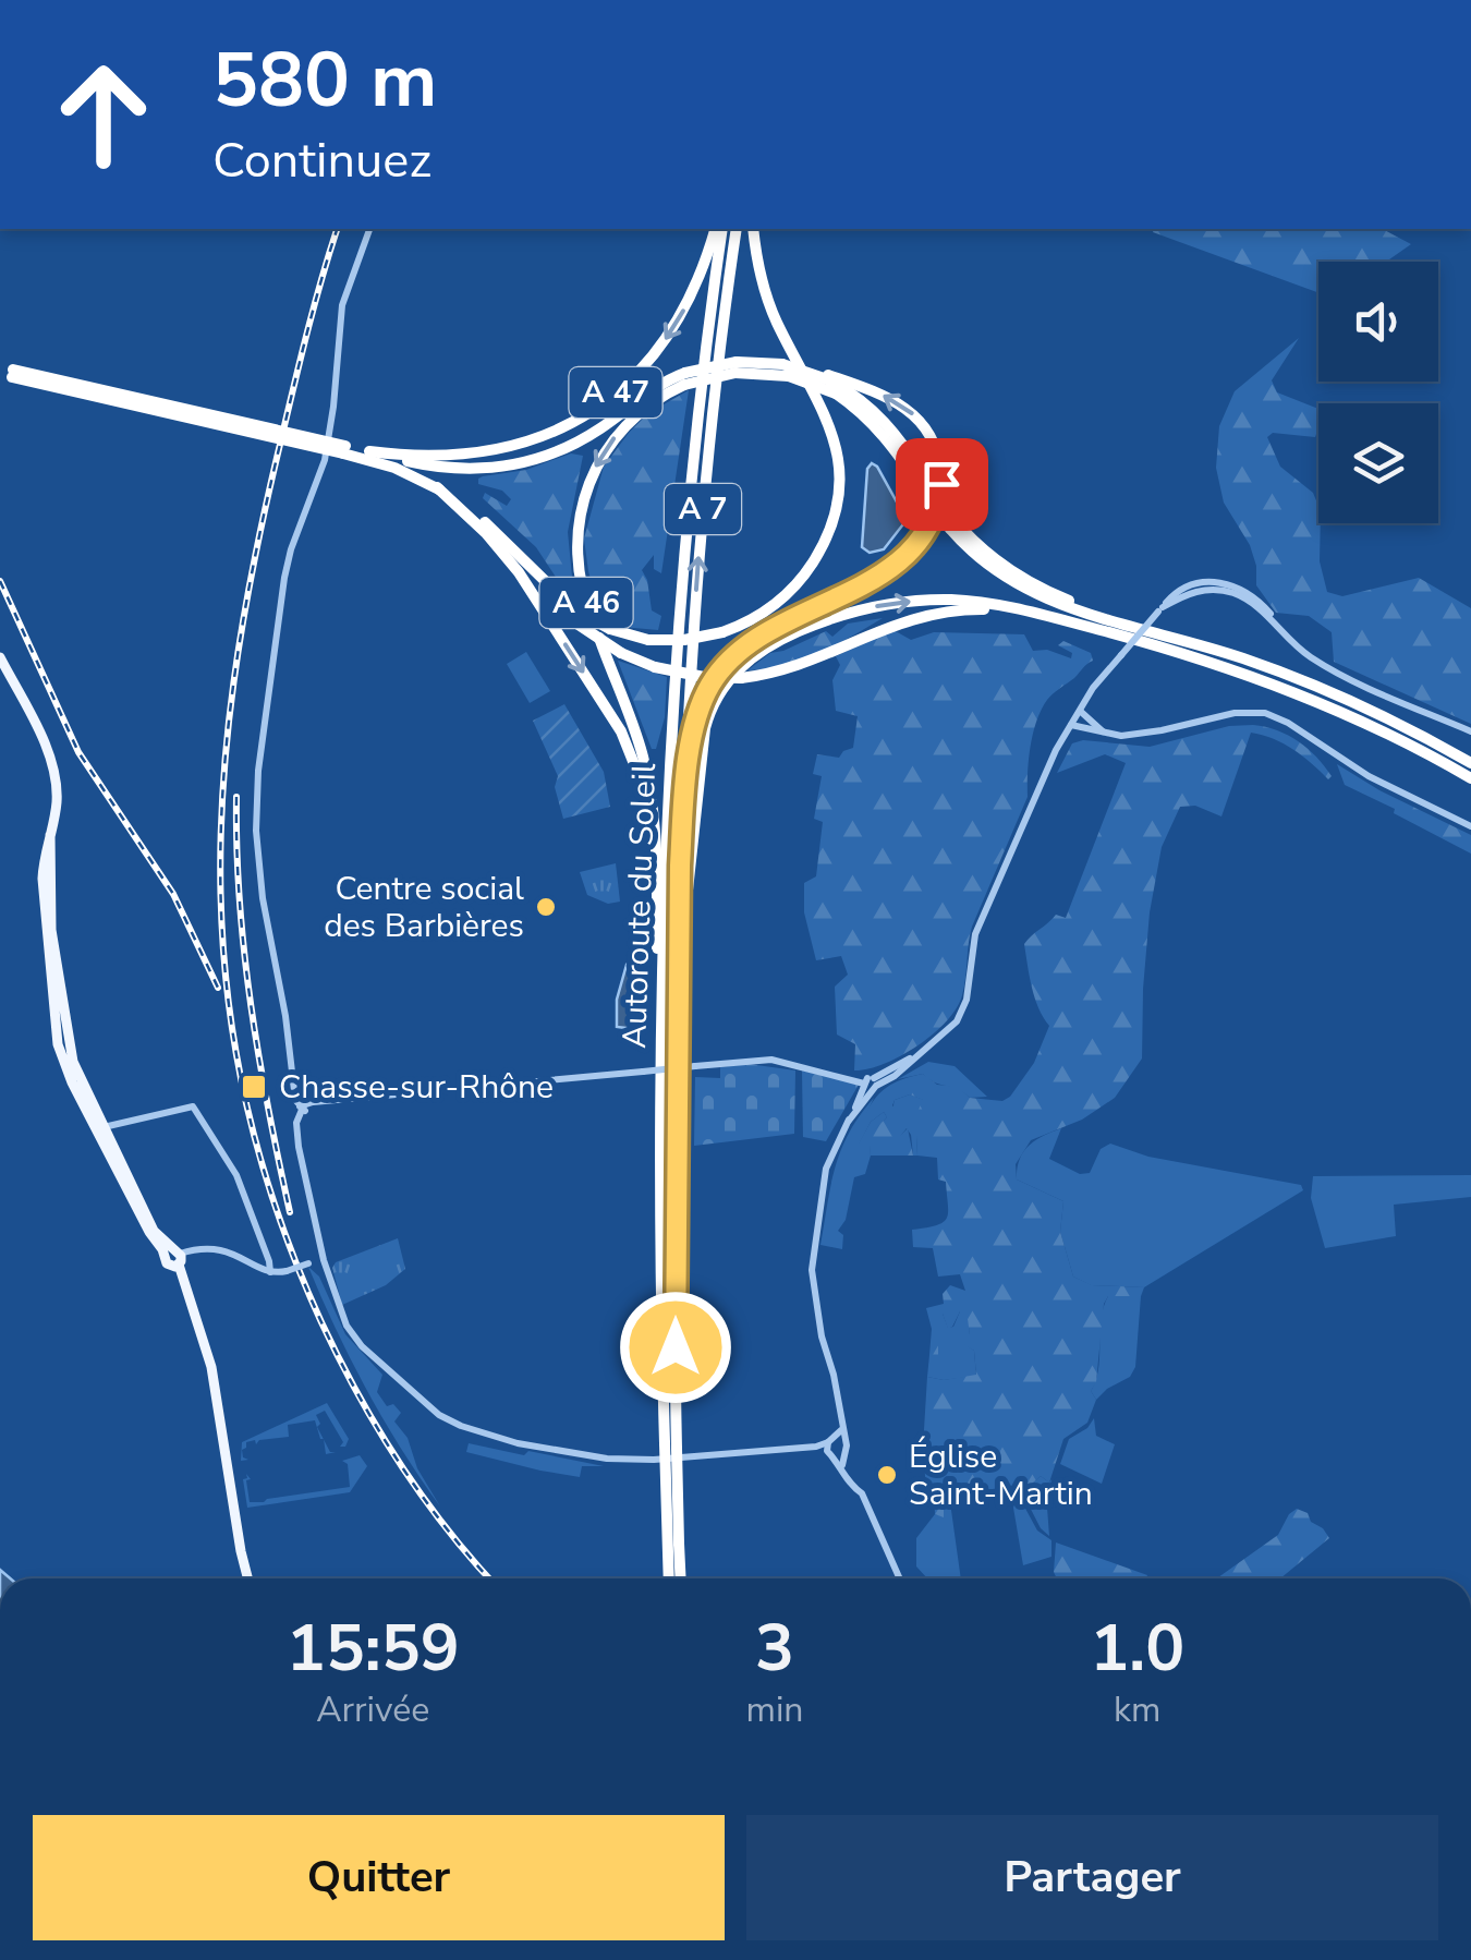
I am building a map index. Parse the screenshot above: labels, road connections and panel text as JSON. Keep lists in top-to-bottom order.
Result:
{
  "streets": {
    "highway": [
      "A 47",
      "A 7",
      "A 46",
      "Autoroute du Soleil"
    ]
  },
  "crossings": [
    ["A 47", "A 46"],
    ["A 46", "Autoroute du Soleil"]
  ],
  "places": {
    "other": ["Centre social des Barbières", "Église Saint-Martin"],
    "transit": ["Chasse-sur-Rhône"]
  },
  "page": {
    "turn": ["580 m", "Continuez"],
    "eta": [
      "15:59",
      "Arrivée",
      "3",
      "min",
      "1.0",
      "km"
    ],
    "buttons": ["Quitter", "Partager"]
  }
}
